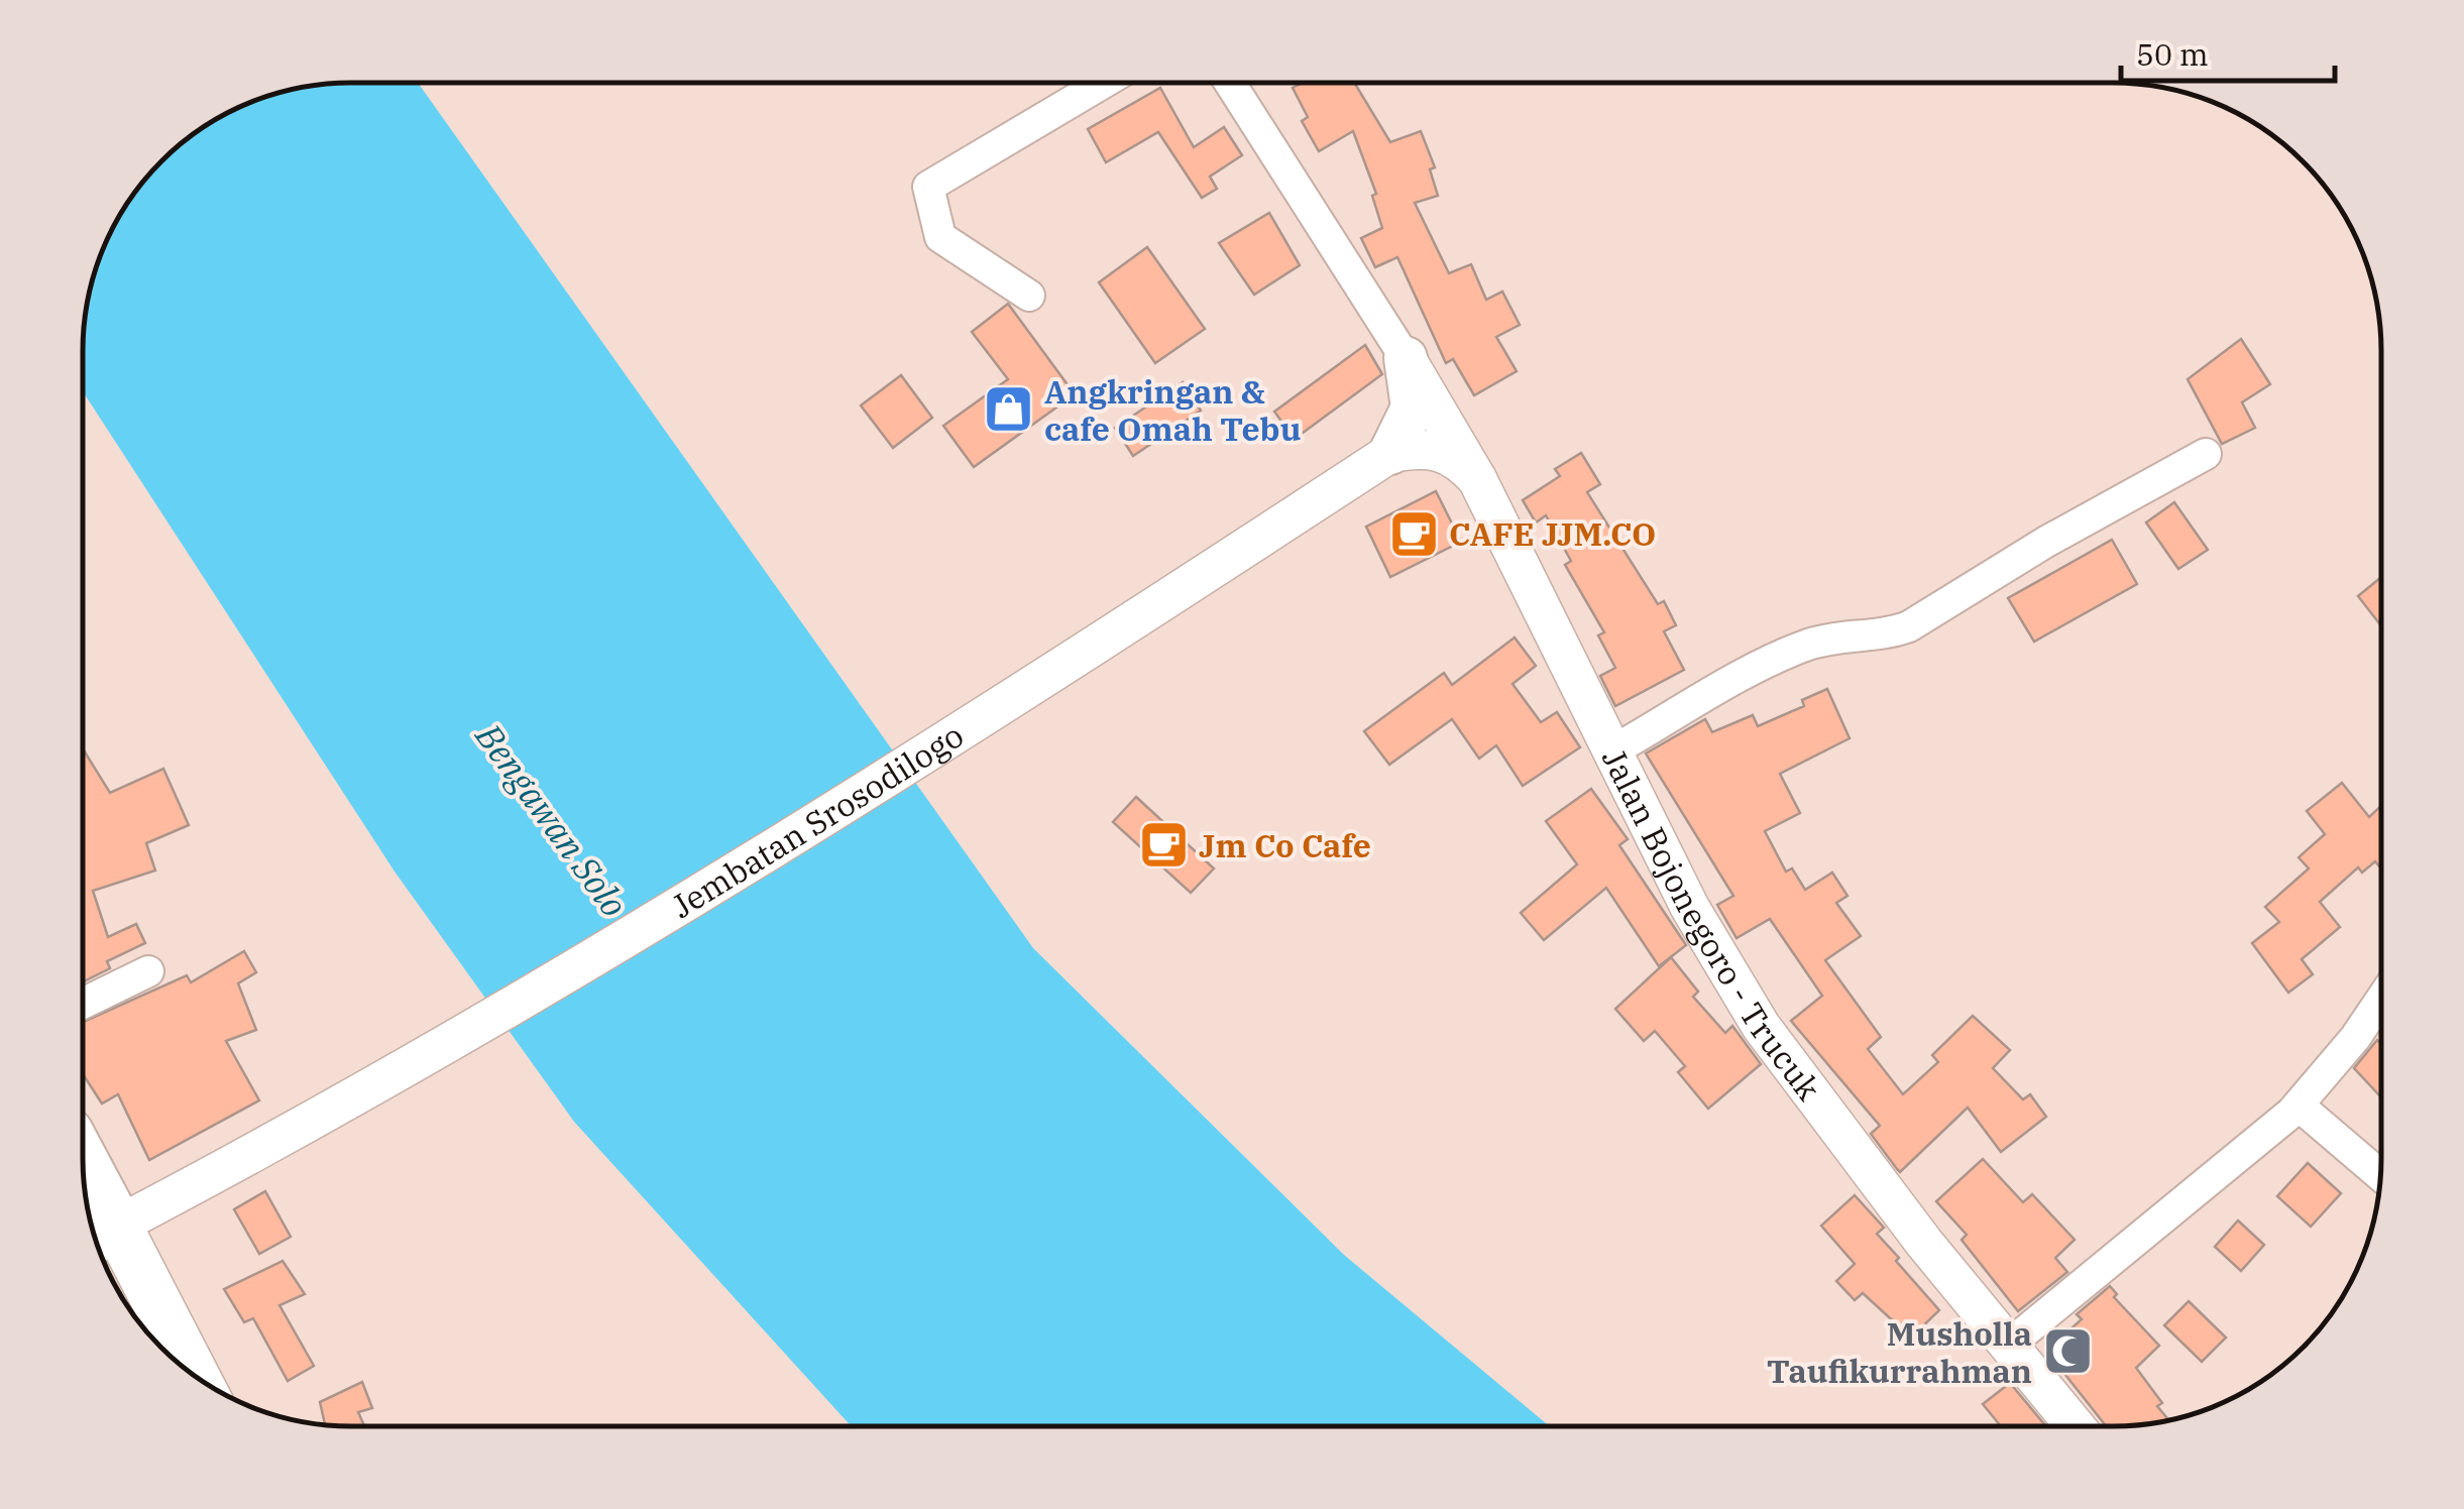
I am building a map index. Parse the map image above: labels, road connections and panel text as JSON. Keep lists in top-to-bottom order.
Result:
{
  "streets": {
    "street": ["Jembatan Srosodilogo", "Jalan Bojonegoro - Trucuk"]
  },
  "water": ["Bengawan Solo"],
  "places": {
    "shop": ["Angkringan & cafe Omah Tebu"],
    "cafe": ["CAFE JJM.CO", "Jm Co Cafe"],
    "mosque": ["Musholla Taufikurrahman"]
  },
  "scale_bar": "50 m"
}
